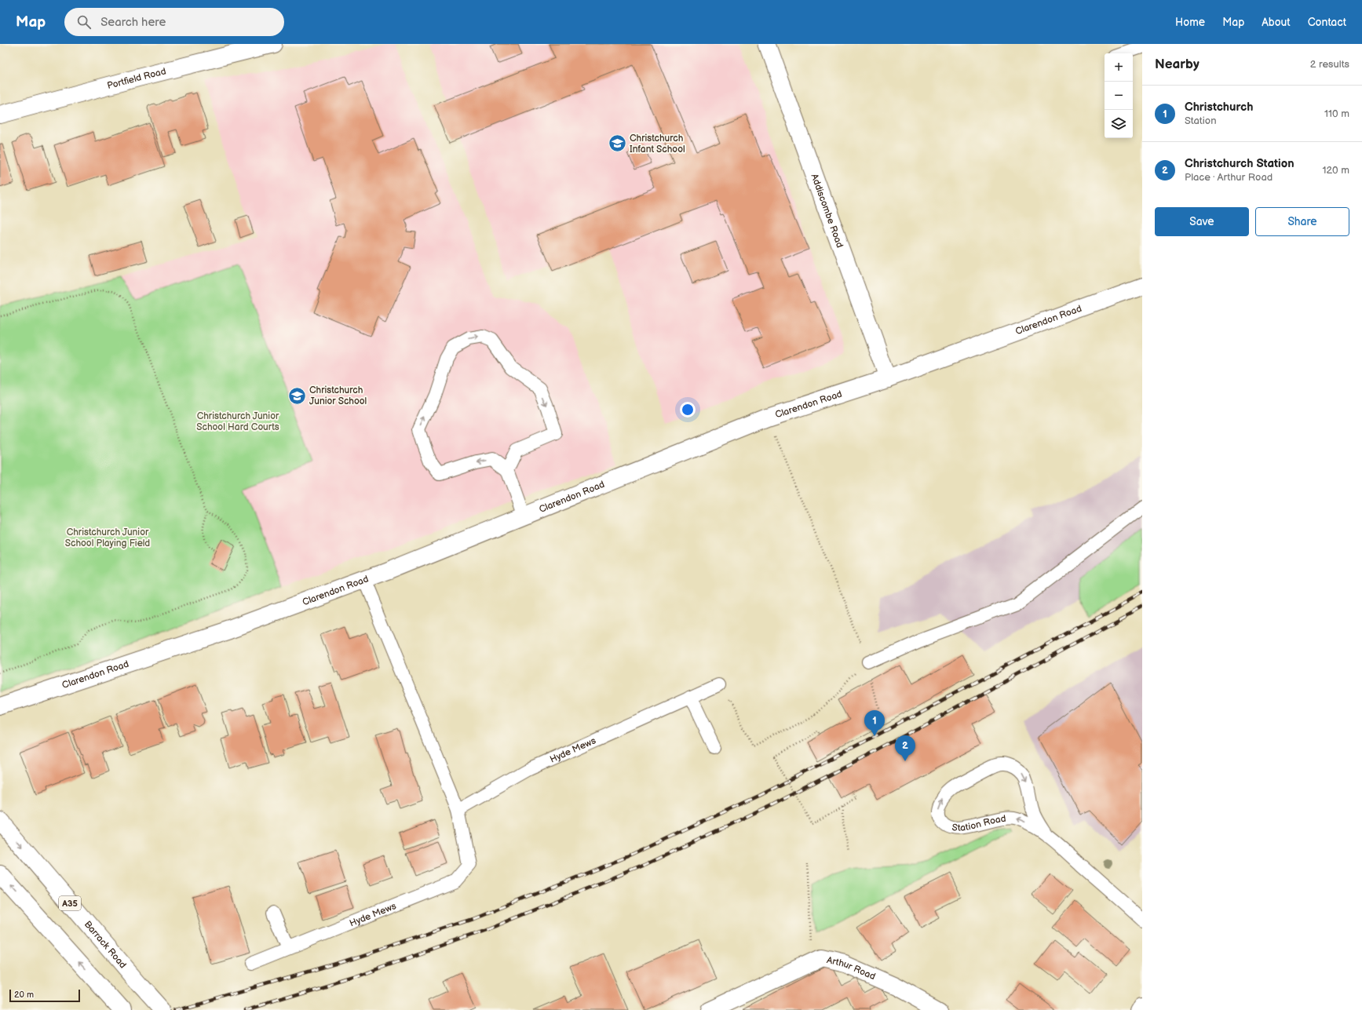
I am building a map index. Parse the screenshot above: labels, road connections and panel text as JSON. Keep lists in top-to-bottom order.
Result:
{
  "streets": {
    "street": [
      "Portfield Road",
      "Addiscombe Road",
      "Clarendon Road",
      "A35",
      "Barrack Road",
      "Arthur Road"
    ],
    "lane": ["Hyde Mews", "Station Road"]
  },
  "crossings": [
    ["Addiscombe Road", "Clarendon Road"],
    ["Clarendon Road", "Hyde Mews"]
  ],
  "parks": ["Christchurch Junior School Hard Courts", "Christchurch Junior School Playing Field"],
  "places": {
    "school or university": ["Christchurch Infant School", "Christchurch Junior School"]
  },
  "scale_bar": "20 m",
  "page": {
    "header": "Map",
    "search": "Search here",
    "nav": [
      "Home",
      "Map",
      "About",
      "Contact"
    ],
    "heading": ["Nearby", "2 results"],
    "map_buttons": ["+", "−"],
    "list": [
      {
        "mark": "1",
        "name": "Christchurch",
        "note": "Station",
        "value": "110 m"
      },
      {
        "mark": "2",
        "name": "Christchurch Station",
        "note": "Place · Arthur Road",
        "value": "120 m"
      }
    ],
    "buttons": ["Save", "Share"],
    "pins": ["1", "2"],
    "scale": "20 m"
  }
}
